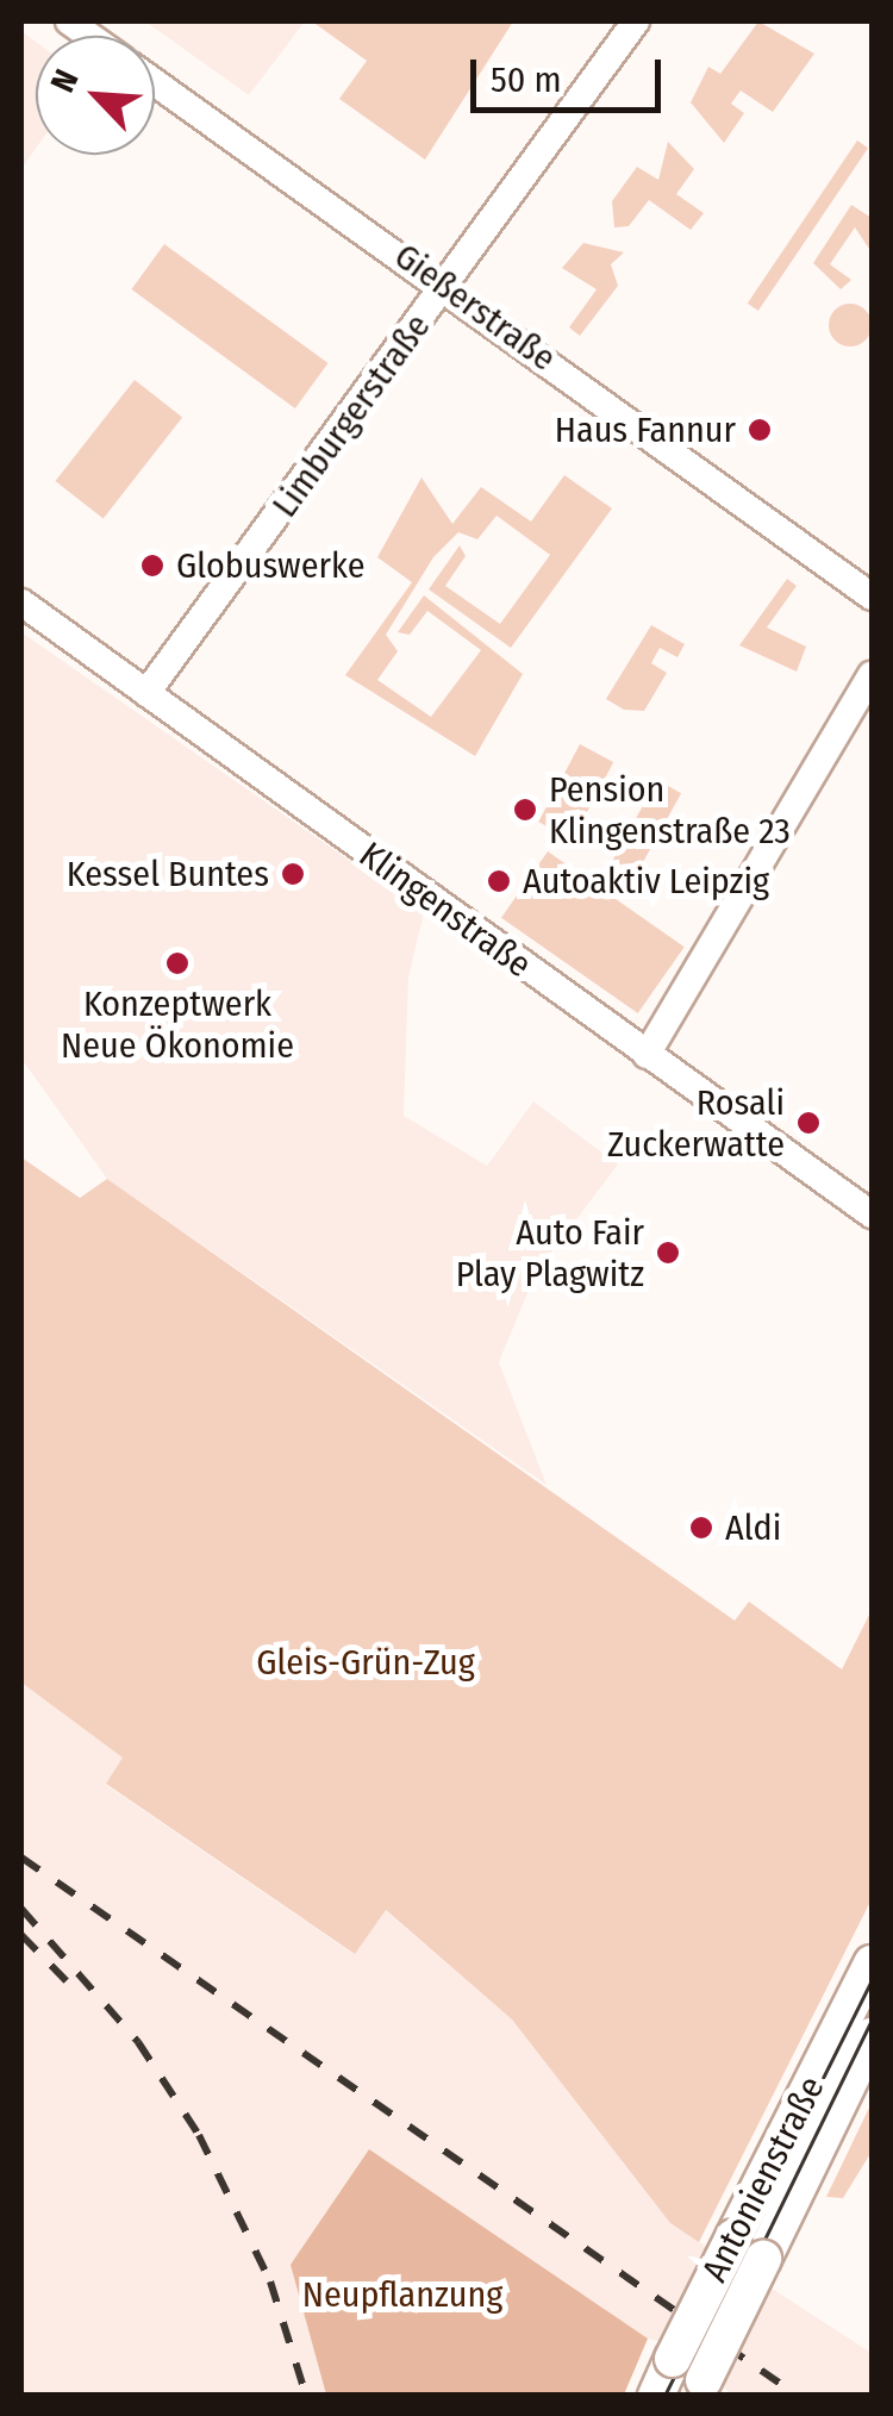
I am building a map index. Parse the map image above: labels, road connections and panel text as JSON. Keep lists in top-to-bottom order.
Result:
{
  "streets": {
    "main road": ["Antonienstraße"],
    "street": ["Gießerstraße", "Limburgerstraße", "Klingenstraße"]
  },
  "crossings": [
    ["Gießerstraße", "Limburgerstraße"],
    ["Limburgerstraße", "Klingenstraße"]
  ],
  "parks": ["Gleis-Grün-Zug", "Neupflanzung"],
  "places": [
    "Haus Fannur",
    "Globuswerke",
    "Pension Klingenstraße 23",
    "Kessel Buntes",
    "Autoaktiv Leipzig",
    "Konzeptwerk Neue Ökonomie",
    "Rosali Zuckerwatte",
    "Auto Fair Play Plagwitz",
    "Aldi"
  ],
  "scale_bar": "50 m",
  "north": "top left"
}
